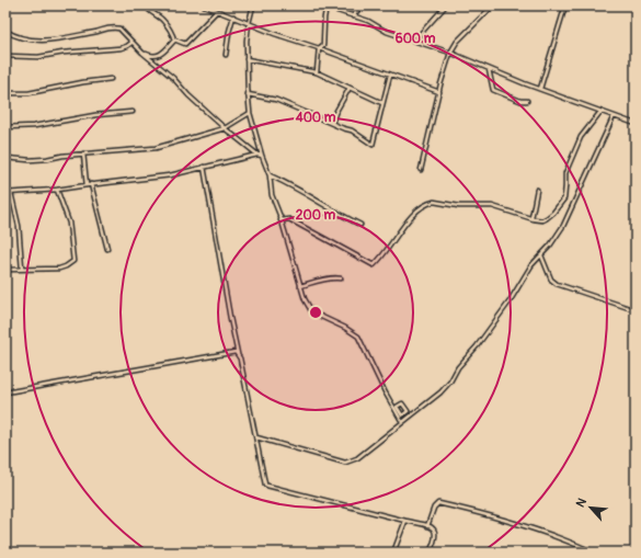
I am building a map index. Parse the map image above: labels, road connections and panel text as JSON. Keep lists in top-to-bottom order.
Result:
{
  "north": "top left",
  "rings": ["600 m", "400 m", "200 m"]
}
